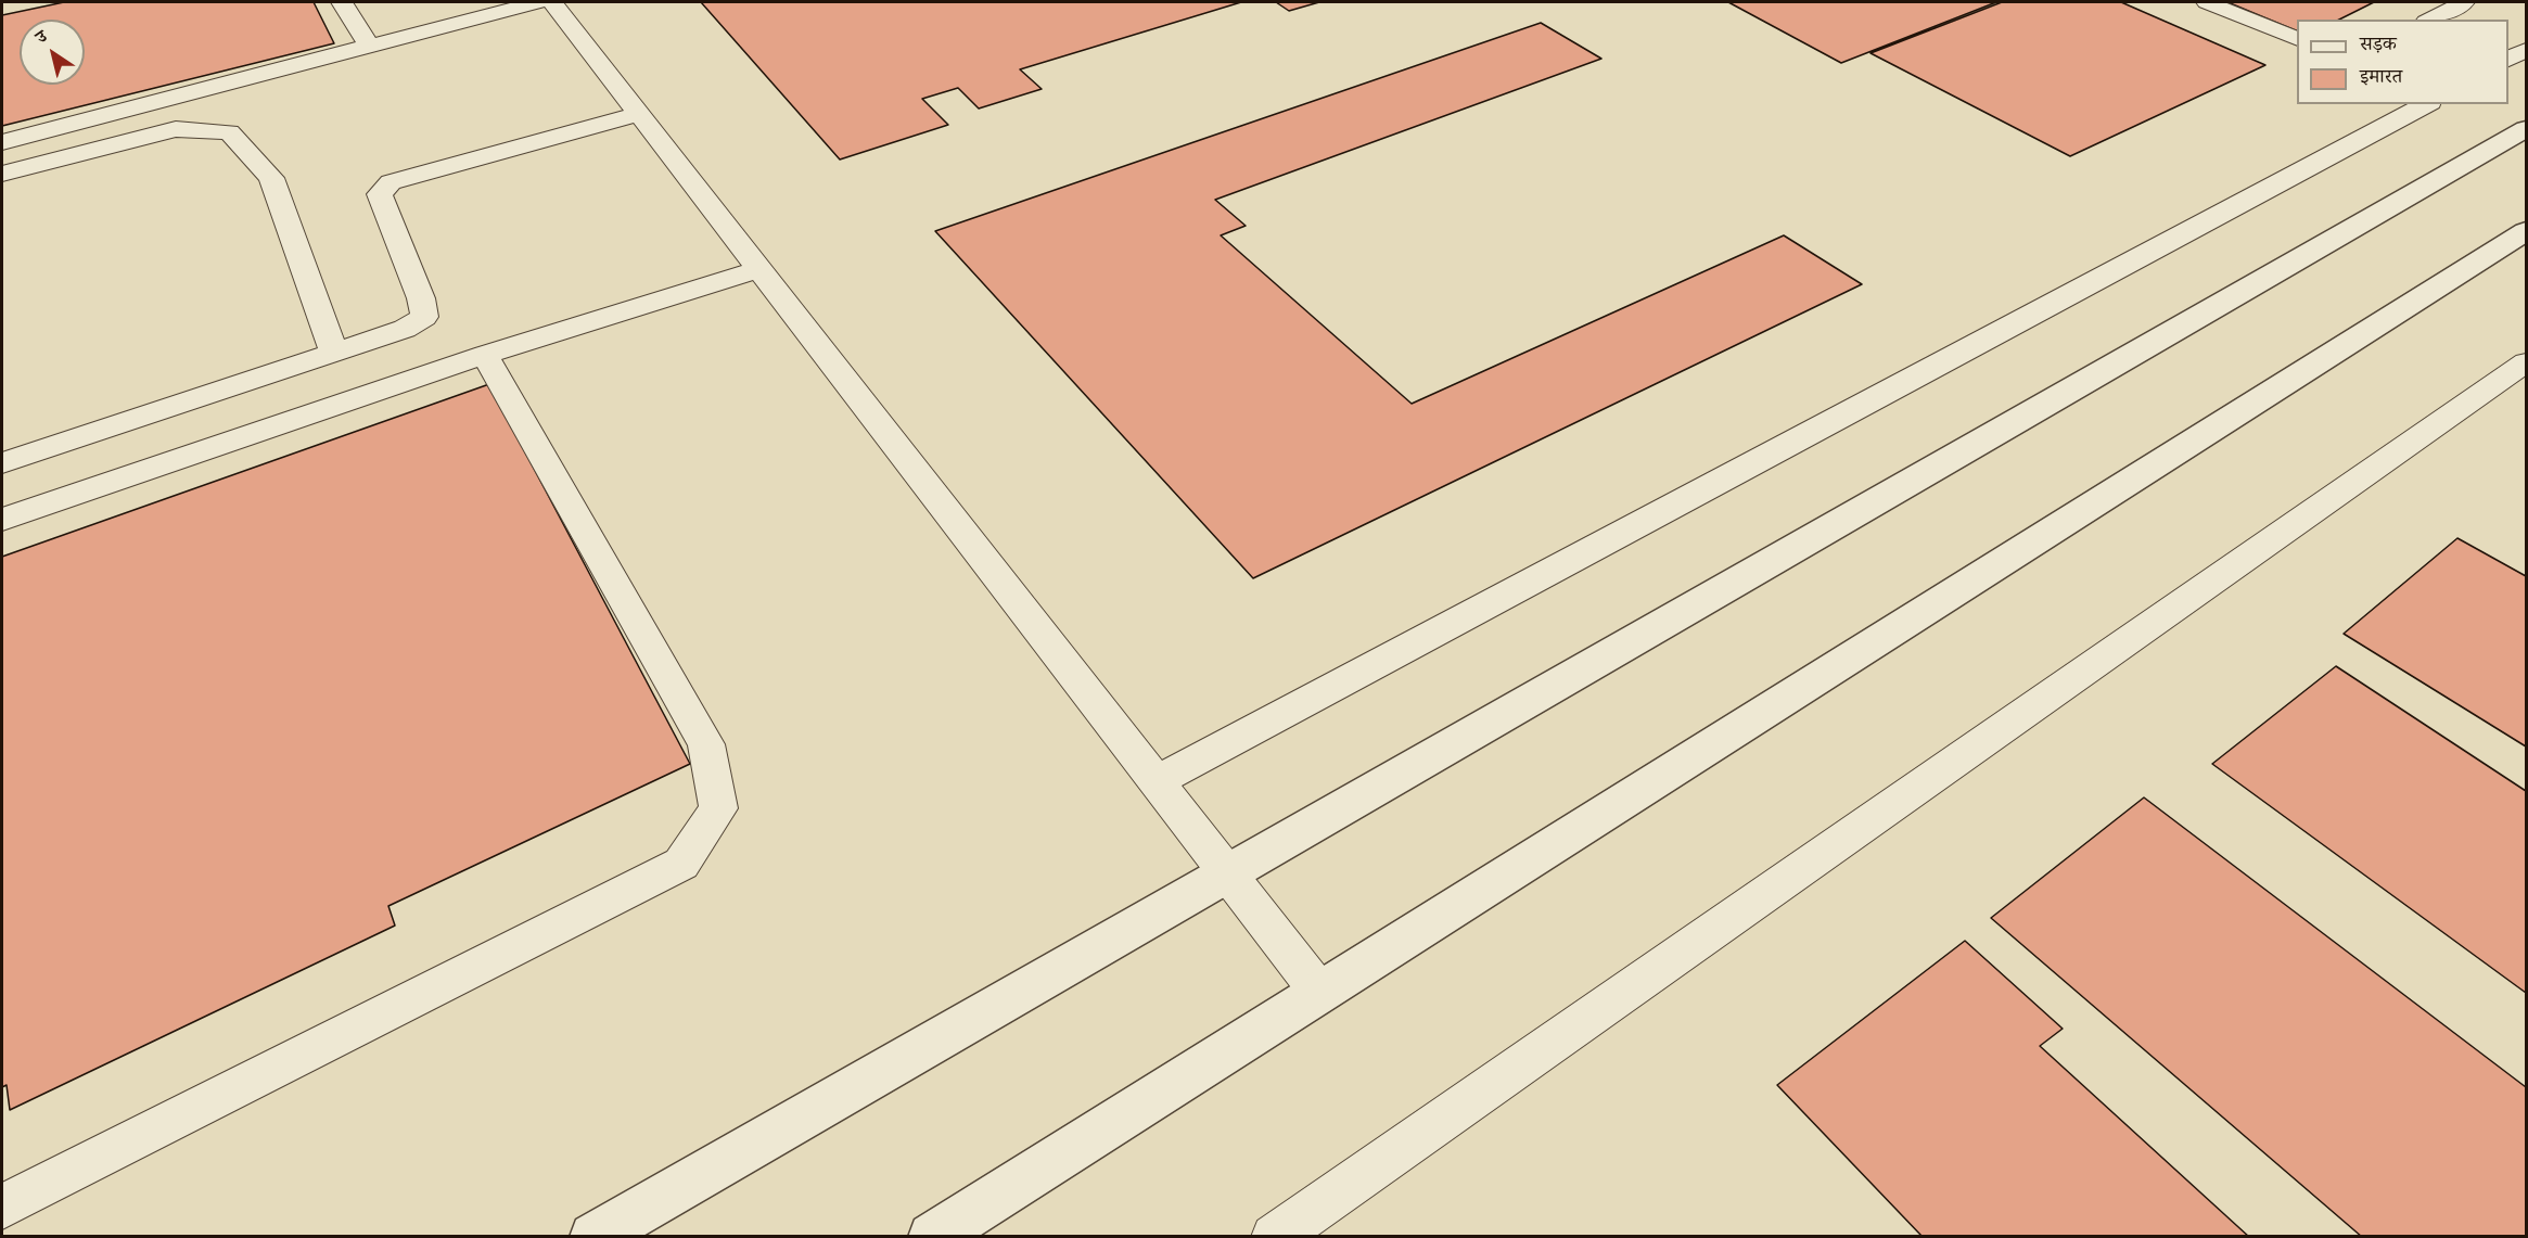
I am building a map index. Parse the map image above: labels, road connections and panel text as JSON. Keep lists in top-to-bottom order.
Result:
{
  "legend": ["सड़क", "इमारत"],
  "north": "top left"
}
